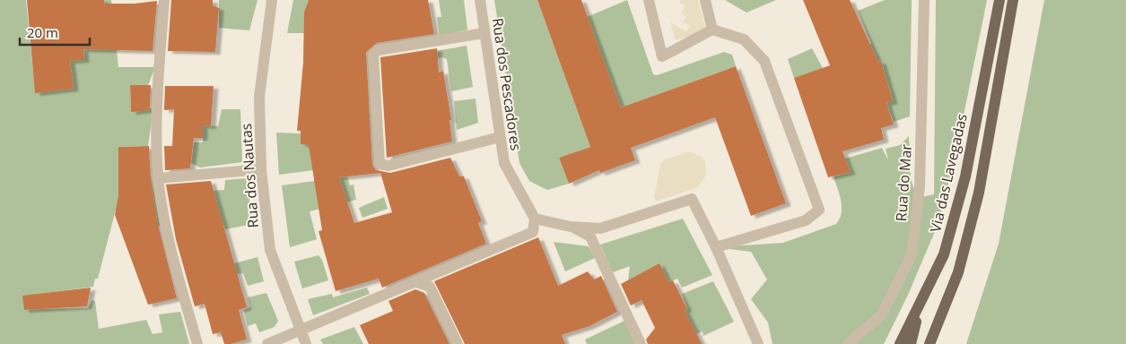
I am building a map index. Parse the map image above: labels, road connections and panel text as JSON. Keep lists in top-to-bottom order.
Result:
{
  "streets": {
    "main road": ["Via das Lavegadas"],
    "street": ["Rua dos Pescadores", "Rua dos Nautas", "Rua do Mar"]
  },
  "scale_bar": "20 m"
}
